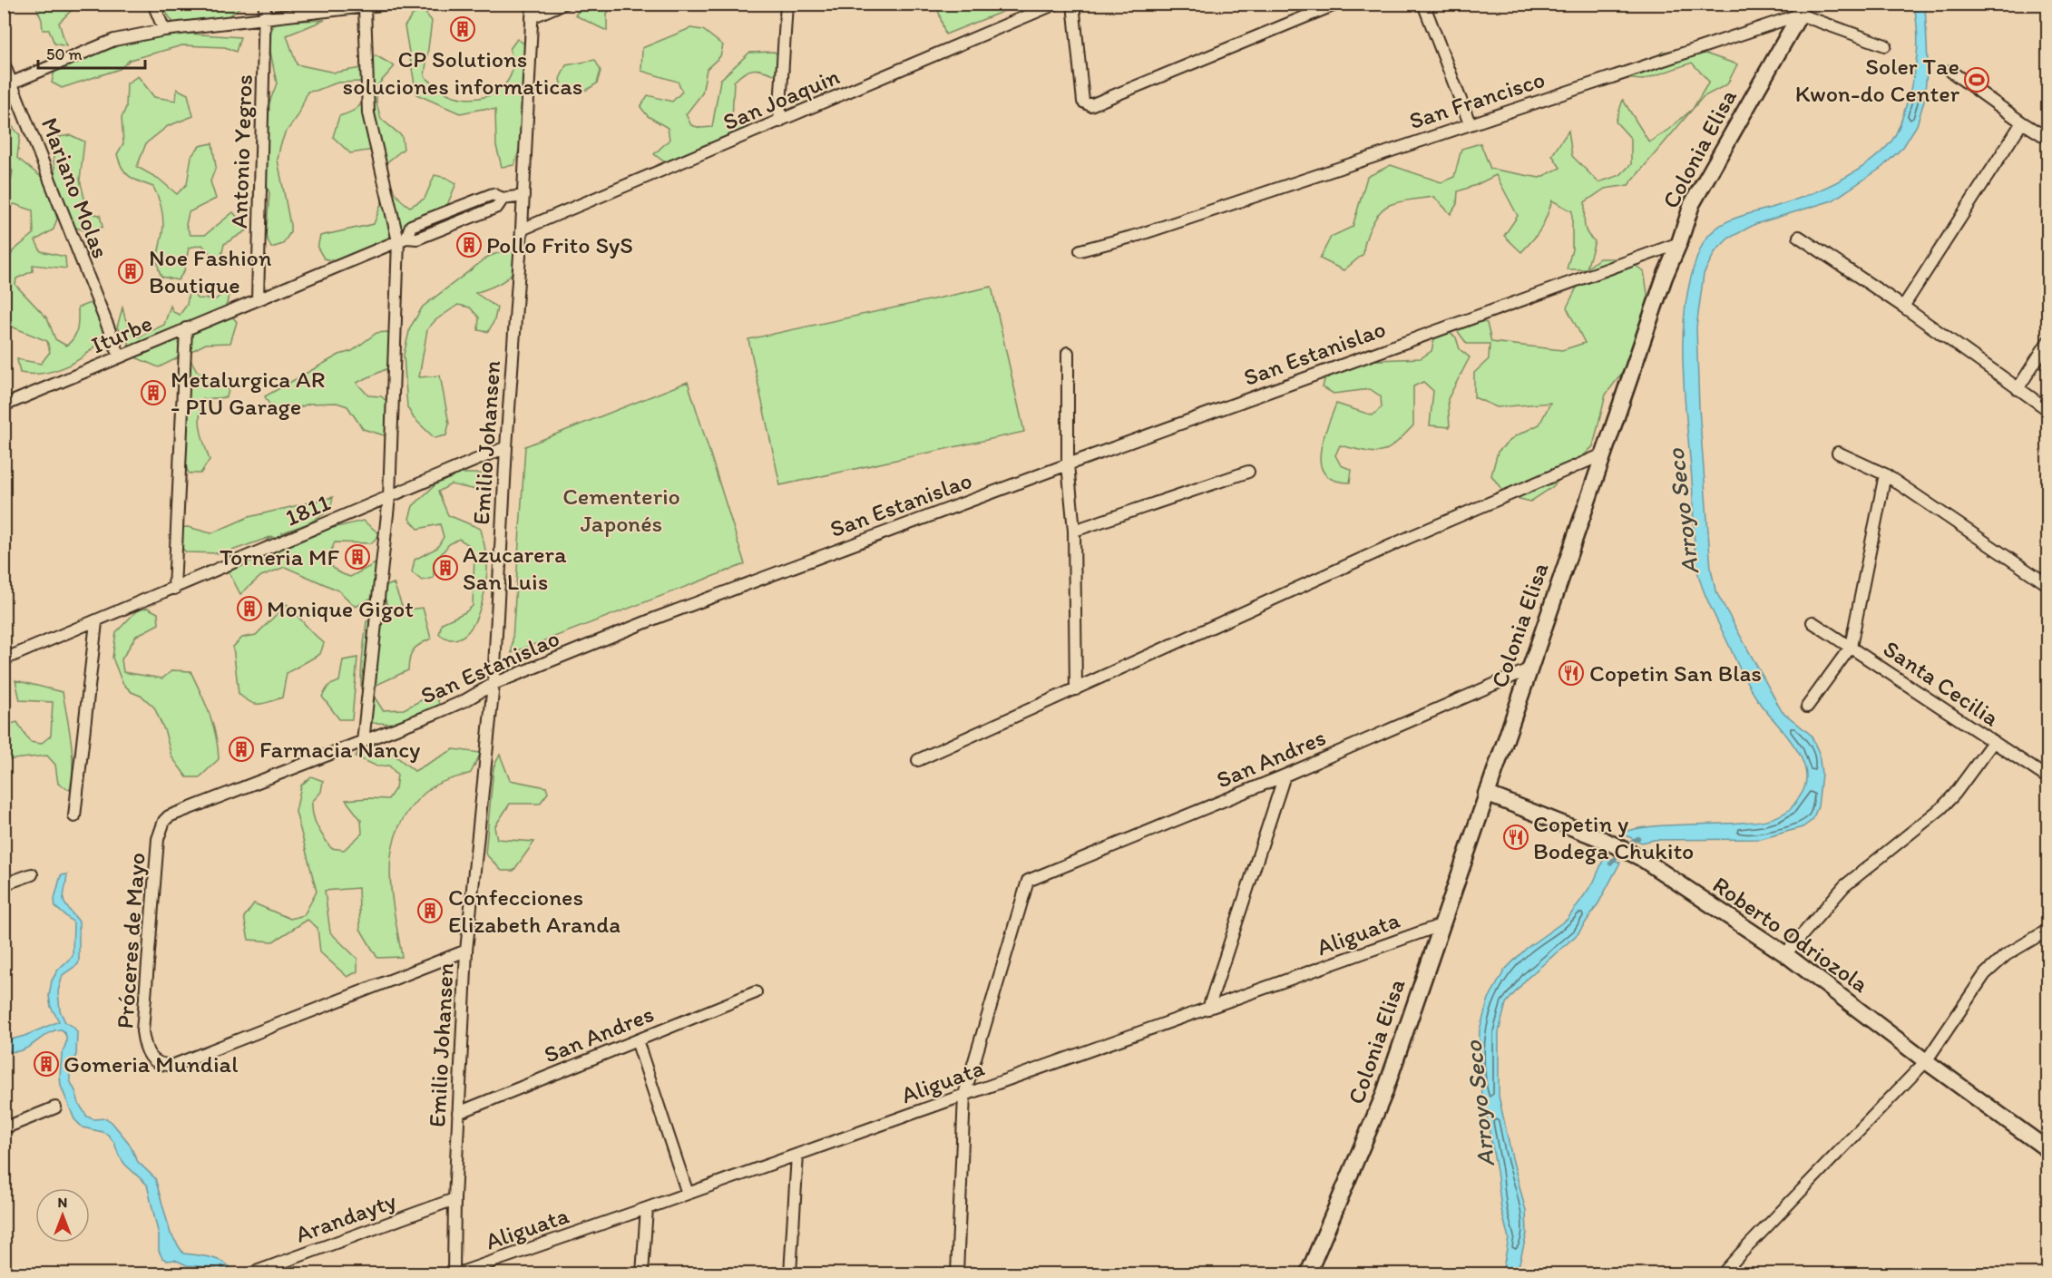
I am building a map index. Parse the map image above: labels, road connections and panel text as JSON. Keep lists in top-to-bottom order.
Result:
{
  "streets": {
    "street": [
      "San Joaquin",
      "San Francisco",
      "Colonia Elisa",
      "Antonio Yegros",
      "Mariano Molas",
      "Iturbe",
      "San Estanislao",
      "Emilio Johansen",
      "1811",
      "Santa Cecilia",
      "San Andres",
      "Aliguata",
      "Roberto Odriozola",
      "Próceres de Mayo",
      "Arandayty"
    ]
  },
  "crossings": [
    ["San Joaquin", "Emilio Johansen"],
    ["San Francisco", "Colonia Elisa"],
    ["Colonia Elisa", "San Estanislao"],
    ["Colonia Elisa", "San Andres"],
    ["Colonia Elisa", "Aliguata"],
    ["Colonia Elisa", "Roberto Odriozola"],
    ["Antonio Yegros", "Iturbe"],
    ["Mariano Molas", "Iturbe"],
    ["Iturbe", "Emilio Johansen"],
    ["San Estanislao", "Emilio Johansen"],
    ["San Estanislao", "Próceres de Mayo"],
    ["Emilio Johansen", "1811"],
    ["Emilio Johansen", "San Andres"],
    ["Emilio Johansen", "Próceres de Mayo"],
    ["Emilio Johansen", "Arandayty"],
    ["San Andres", "Aliguata"]
  ],
  "water": ["Arroyo Seco"],
  "parks": ["Cementerio Japonés"],
  "places": {
    "building": [
      "CP Solutions soluciones informaticas",
      "Pollo Frito SyS",
      "Noe Fashion Boutique",
      "Metalurgica AR - PIU Garage",
      "Torneria MF",
      "Azucarera San Luis",
      "Monique Gigot",
      "Farmacia Nancy",
      "Confecciones Elizabeth Aranda",
      "Gomeria Mundial"
    ],
    "sports": ["Soler Tae Kwon-do Center"],
    "restaurant": ["Copetin San Blas", "Copetin y Bodega Chukito"]
  },
  "scale_bar": "50 m",
  "north": "top"
}
